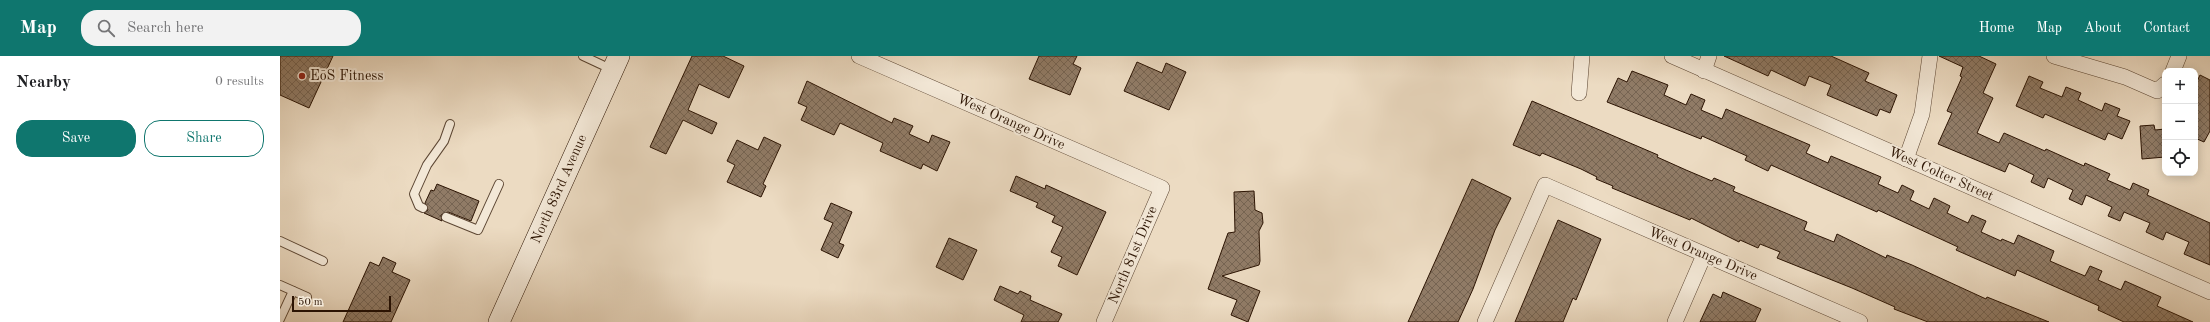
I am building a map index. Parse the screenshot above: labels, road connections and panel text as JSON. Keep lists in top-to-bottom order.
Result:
{
  "streets": {
    "main road": ["North 83rd Avenue"],
    "street": ["West Orange Drive", "West Colter Street", "North 81st Drive"]
  },
  "crossings": [
    ["West Orange Drive", "North 81st Drive"]
  ],
  "places": ["EōS Fitness"],
  "scale_bar": "50 m",
  "page": {
    "header": "Map",
    "search": "Search here",
    "nav": [
      "Home",
      "Map",
      "About",
      "Contact"
    ],
    "heading": ["Nearby", "0 results"],
    "map_buttons": ["+", "−"],
    "buttons": ["Save", "Share"],
    "scale": "50 m"
  }
}
